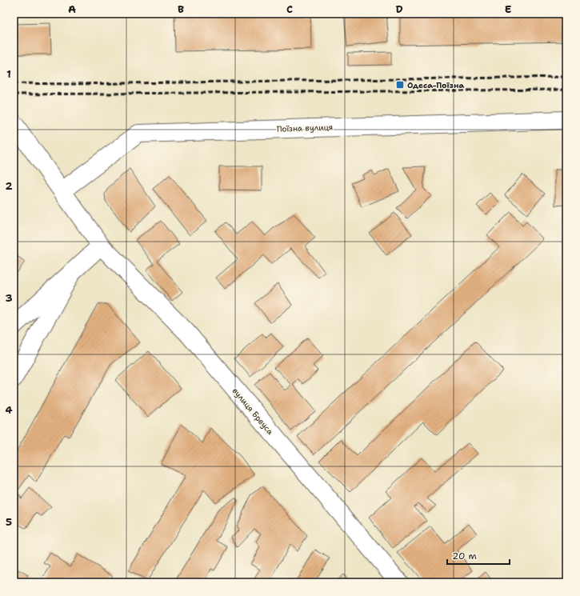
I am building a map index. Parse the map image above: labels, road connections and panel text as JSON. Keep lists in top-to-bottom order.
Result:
{
  "streets": {
    "street": ["Поїзна вулиця", "вулиця Бреуса"]
  },
  "crossings": [
    ["Поїзна вулиця", "вулиця Бреуса"]
  ],
  "places": {
    "transit": ["Одеса-Поїзна"]
  },
  "scale_bar": "20 m",
  "grid": {
    "columns": [
      "A",
      "B",
      "C",
      "D",
      "E"
    ],
    "rows": [
      "1",
      "2",
      "3",
      "4",
      "5"
    ]
  }
}
